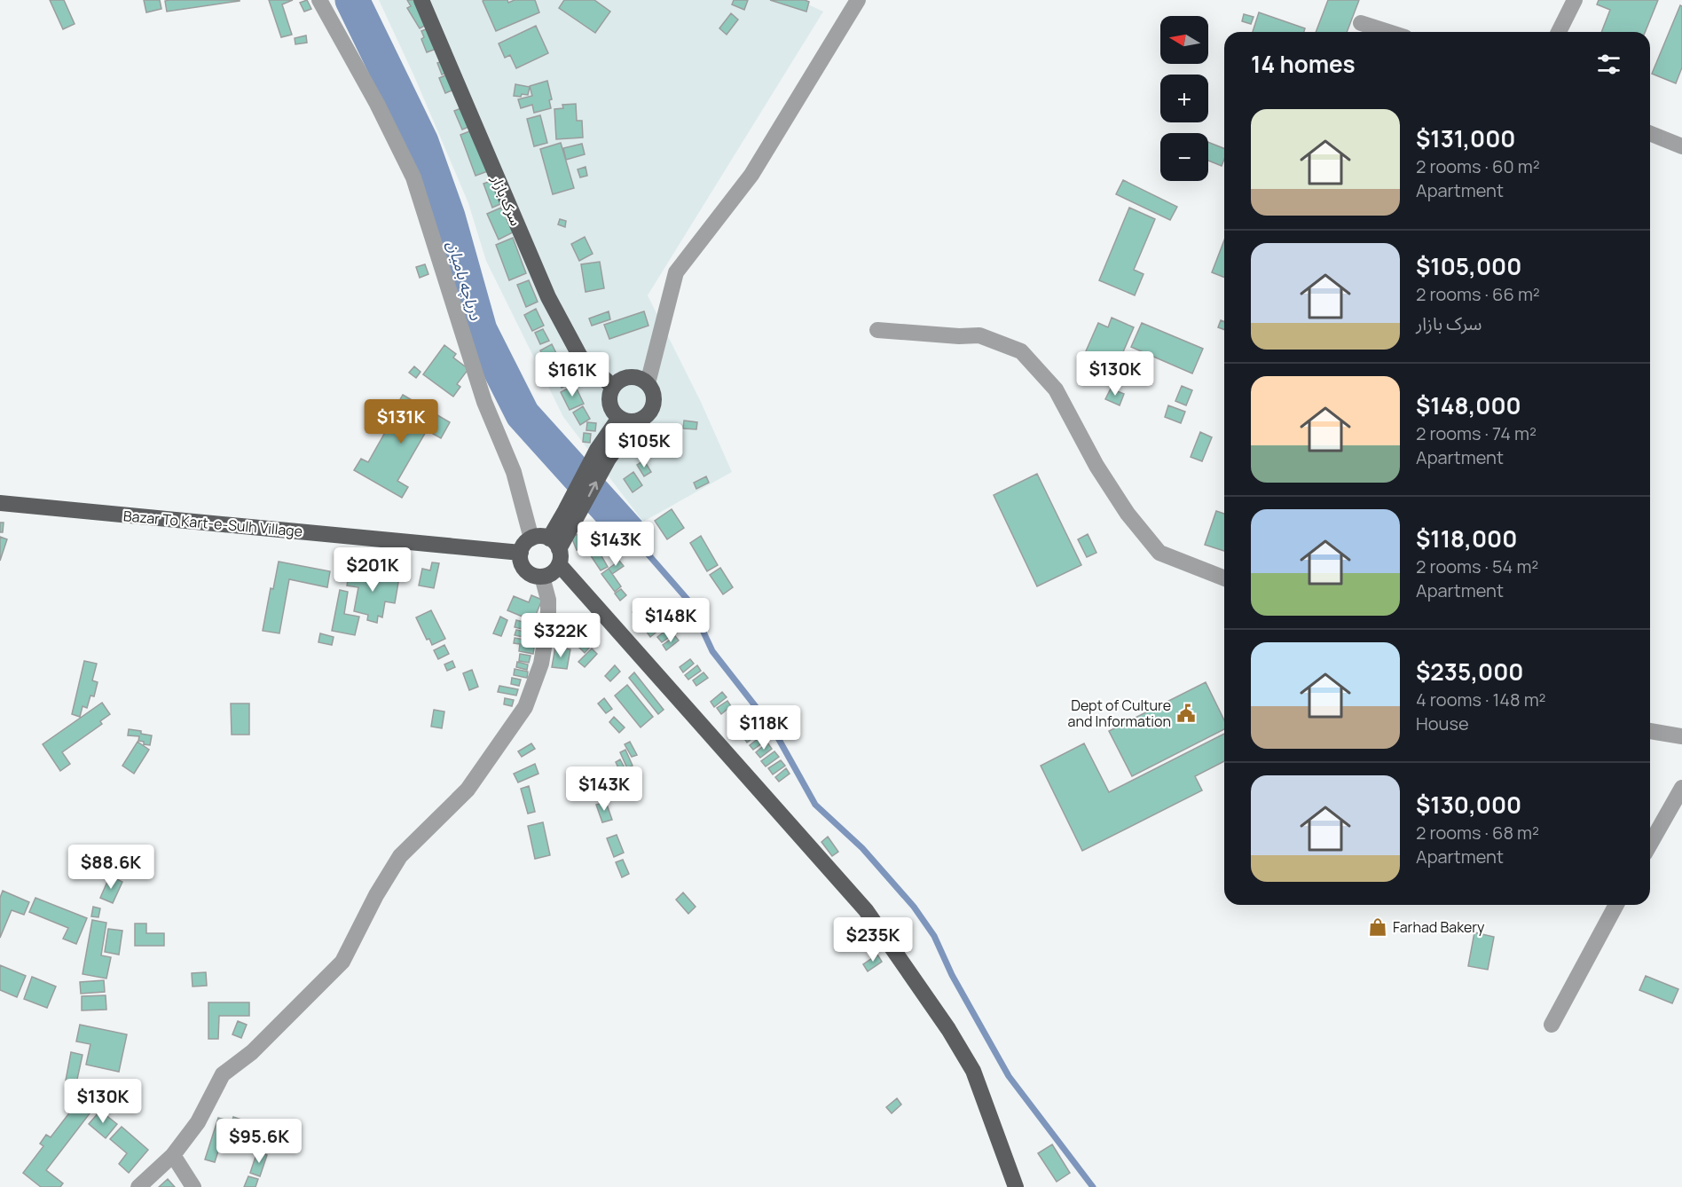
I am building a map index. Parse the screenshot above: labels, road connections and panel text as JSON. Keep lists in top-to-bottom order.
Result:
{
  "streets": {
    "main road": ["سرک بازار", "Bazar To Kart-e-Sulh Village"]
  },
  "water": ["دریاچه بامیان"],
  "places": {
    "public building": ["Dept of Culture and Information"],
    "shop": ["Farhad Bakery"]
  },
  "north": "left",
  "page": {
    "map_buttons": ["+", "−"],
    "heading": "14 homes",
    "list": [
      {
        "name": "$131,000",
        "note": "2 rooms · 60 m² · Apartment"
      },
      {
        "name": "$105,000",
        "note": "2 rooms · 66 m² · سرک بازار"
      },
      {
        "name": "$148,000",
        "note": "2 rooms · 74 m² · Apartment"
      },
      {
        "name": "$118,000",
        "note": "2 rooms · 54 m² · Apartment"
      },
      {
        "name": "$235,000",
        "note": "4 rooms · 148 m² · House"
      },
      {
        "name": "$130,000",
        "note": "2 rooms · 68 m² · Apartment"
      }
    ],
    "price": [
      "$130K",
      "$161K",
      "$131K",
      "$105K",
      "$143K",
      "$201K",
      "$148K",
      "$322K",
      "$118K",
      "$143K",
      "$88.6K",
      "$235K",
      "$130K",
      "$95.6K"
    ]
  }
}
